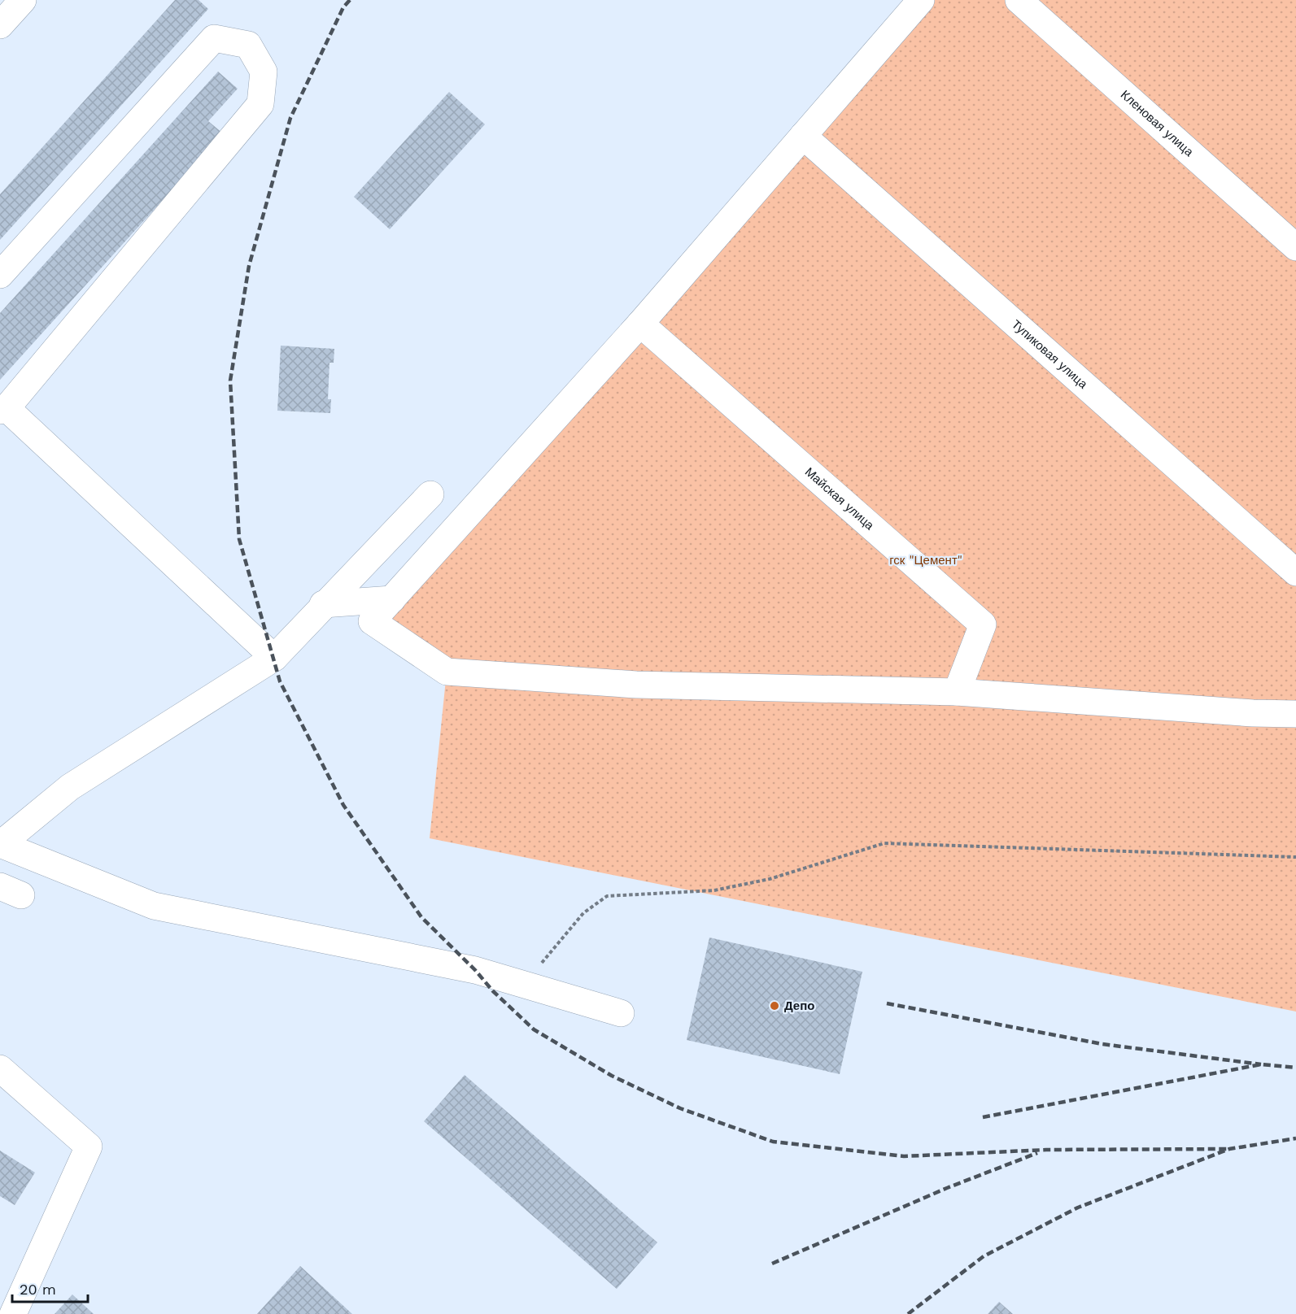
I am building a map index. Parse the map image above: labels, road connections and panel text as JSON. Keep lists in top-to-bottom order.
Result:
{
  "streets": {
    "main road": ["Кленовая улица", "Тупиковая улица", "Майская улица"]
  },
  "parks": ["гск \"Цемент\""],
  "places": ["Депо"],
  "scale_bar": "20 m"
}
